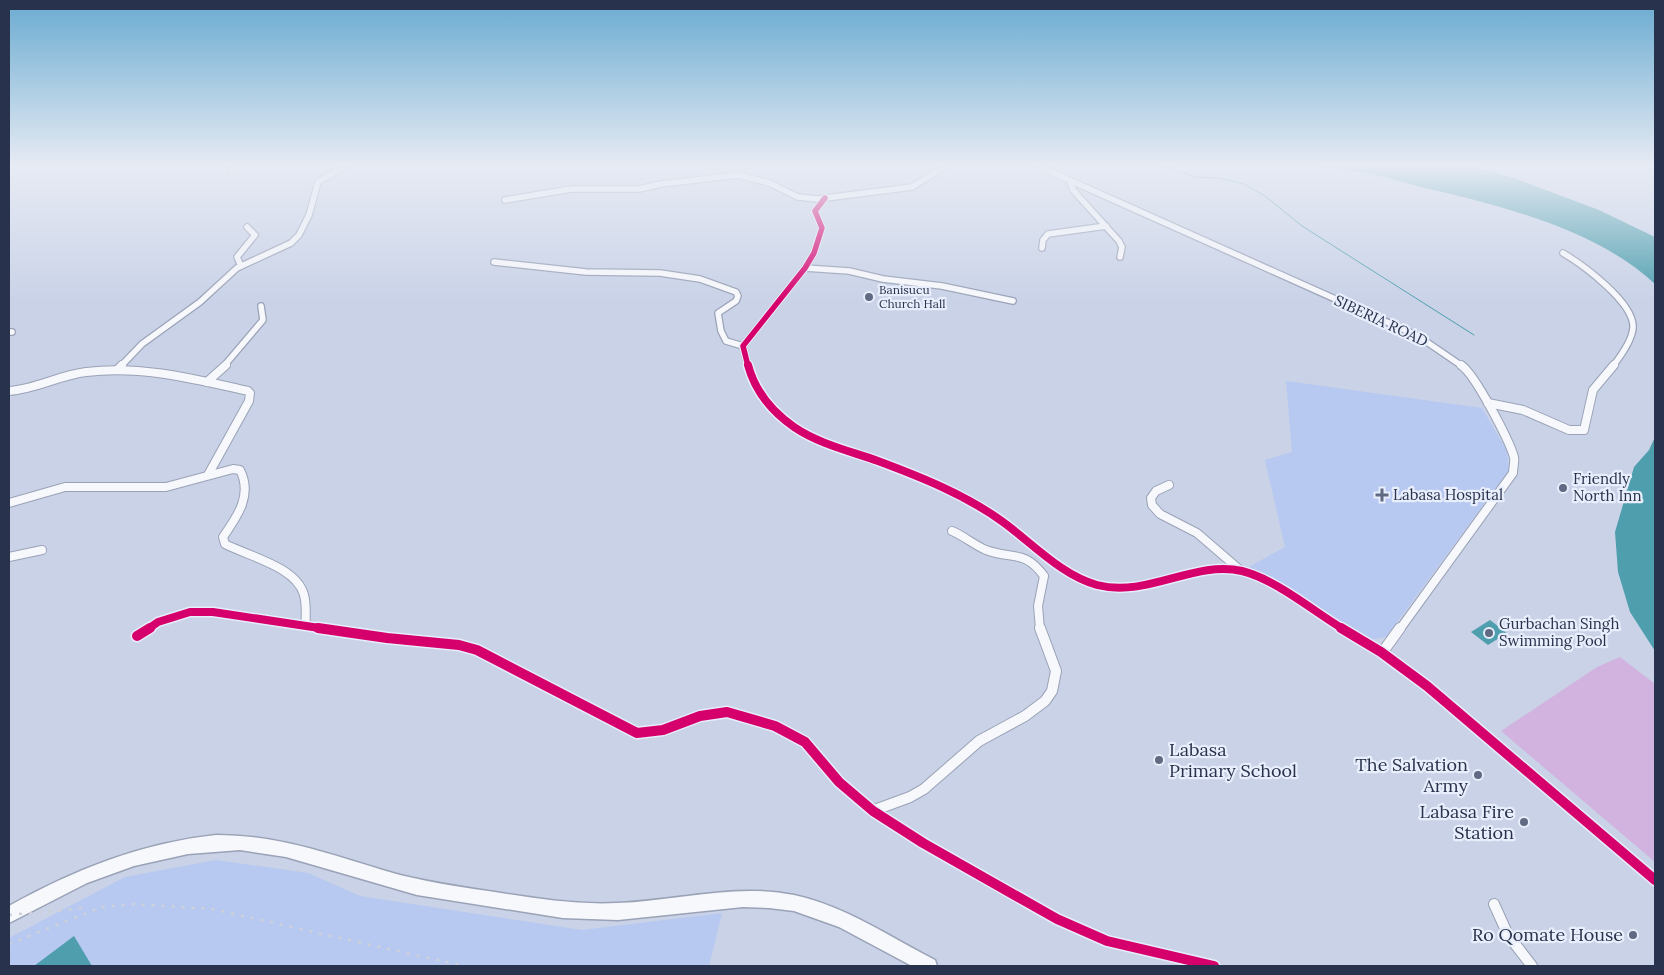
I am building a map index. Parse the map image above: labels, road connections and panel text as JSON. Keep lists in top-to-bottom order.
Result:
{
  "streets": {
    "street": ["SIBERIA ROAD"]
  },
  "places": {
    "other": [
      "Banisucu Church Hall",
      "Friendly North Inn",
      "Gurbachan Singh Swimming Pool",
      "Labasa Primary School",
      "The Salvation Army",
      "Labasa Fire Station",
      "Ro Qomate House"
    ],
    "health": ["Labasa Hospital"]
  }
}
